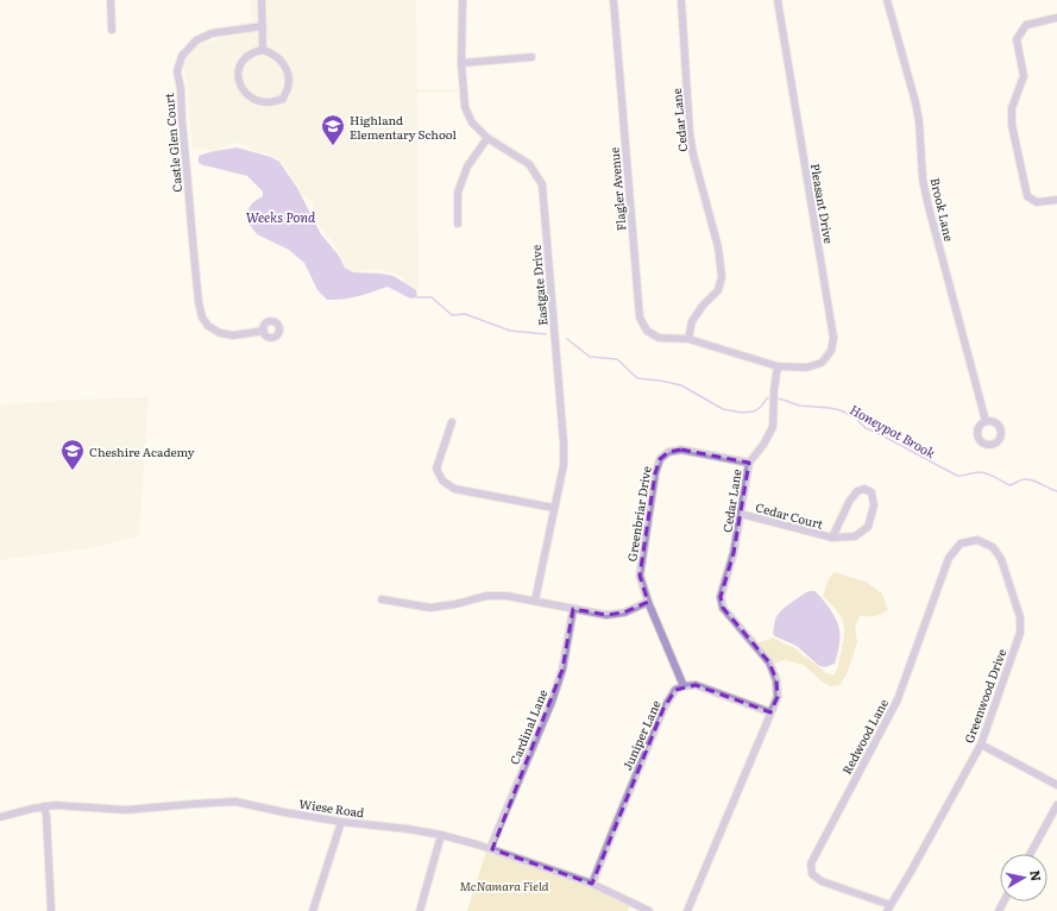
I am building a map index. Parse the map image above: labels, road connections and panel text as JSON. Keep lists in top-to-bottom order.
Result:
{
  "streets": {
    "street": [
      "Cedar Lane",
      "Castle Glen Court",
      "Flagler Avenue",
      "Pleasant Drive",
      "Brook Lane",
      "Eastgate Drive",
      "Greenbriar Drive",
      "Cedar Court",
      "Greenwood Drive",
      "Cardinal Lane",
      "Juniper Lane",
      "Redwood Lane",
      "Wiese Road"
    ]
  },
  "crossings": [
    ["Cedar Lane", "Flagler Avenue"],
    ["Cedar Lane", "Pleasant Drive"],
    ["Cedar Lane", "Greenbriar Drive"],
    ["Cedar Lane", "Cedar Court"],
    ["Greenbriar Drive", "Juniper Lane"],
    ["Greenwood Drive", "Redwood Lane"],
    ["Cardinal Lane", "Wiese Road"],
    ["Juniper Lane", "Wiese Road"]
  ],
  "water": ["Weeks Pond", "Honeypot Brook"],
  "parks": ["McNamara Field"],
  "places": {
    "school or university": ["Highland Elementary School", "Cheshire Academy"]
  },
  "north": "right"
}
